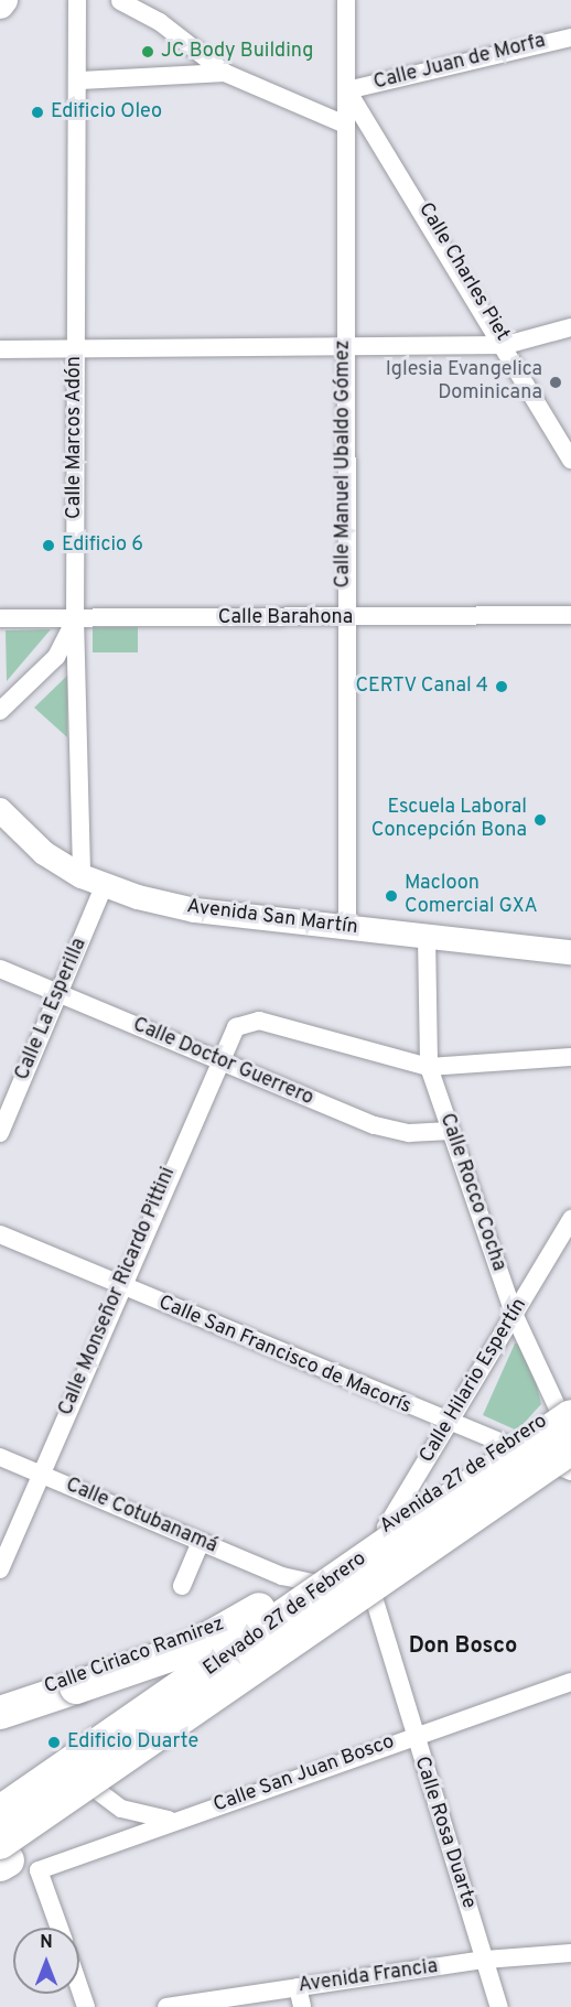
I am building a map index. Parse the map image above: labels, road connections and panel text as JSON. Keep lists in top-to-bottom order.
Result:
{
  "streets": {
    "highway": ["Elevado 27 de Febrero"],
    "main road": ["Avenida San Martín", "Avenida 27 de Febrero"],
    "street": [
      "Calle Juan de Morfa",
      "Calle Charles Piet",
      "Calle Marcos Adón",
      "Calle Manuel Ubaldo Gómez",
      "Calle Barahona",
      "Calle La Esperilla",
      "Calle Doctor Guerrero",
      "Calle Rocco Cocha",
      "Calle Monseñor Ricardo Pittini",
      "Calle San Francisco de Macorís",
      "Calle Hilario Espertín",
      "Calle Cotubanamá",
      "Calle Ciriaco Ramirez",
      "Calle San Juan Bosco",
      "Calle Rosa Duarte",
      "Avenida Francia"
    ]
  },
  "crossings": [
    ["Calle Juan de Morfa", "Calle Charles Piet"],
    ["Calle Juan de Morfa", "Calle Manuel Ubaldo Gómez"],
    ["Calle Charles Piet", "Calle Manuel Ubaldo Gómez"],
    ["Calle Marcos Adón", "Calle Barahona"],
    ["Calle Marcos Adón", "Avenida San Martín"],
    ["Calle Manuel Ubaldo Gómez", "Calle Barahona"],
    ["Calle Manuel Ubaldo Gómez", "Avenida San Martín"],
    ["Avenida San Martín", "Calle La Esperilla"],
    ["Avenida San Martín", "Calle Rocco Cocha"],
    ["Calle La Esperilla", "Calle Doctor Guerrero"],
    ["Calle Doctor Guerrero", "Calle Rocco Cocha"],
    ["Calle Doctor Guerrero", "Calle Monseñor Ricardo Pittini"],
    ["Calle Rocco Cocha", "Calle Monseñor Ricardo Pittini"],
    ["Calle Rocco Cocha", "Calle Hilario Espertín"],
    ["Calle Rocco Cocha", "Elevado 27 de Febrero"],
    ["Calle Monseñor Ricardo Pittini", "Calle San Francisco de Macorís"],
    ["Calle Monseñor Ricardo Pittini", "Calle Cotubanamá"],
    ["Calle San Francisco de Macorís", "Calle Hilario Espertín"],
    ["Calle San Francisco de Macorís", "Avenida 27 de Febrero"],
    ["Calle San Francisco de Macorís", "Elevado 27 de Febrero"],
    ["Calle Hilario Espertín", "Avenida 27 de Febrero"],
    ["Avenida 27 de Febrero", "Calle Cotubanamá"],
    ["Avenida 27 de Febrero", "Elevado 27 de Febrero"],
    ["Avenida 27 de Febrero", "Calle Ciriaco Ramirez"],
    ["Calle San Juan Bosco", "Calle Rosa Duarte"],
    ["Calle Rosa Duarte", "Avenida Francia"]
  ],
  "districts": ["Don Bosco"],
  "places": [
    "JC Body Building",
    "Edificio Oleo",
    "Iglesia Evangelica Dominicana",
    "Edificio 6",
    "CERTV Canal 4",
    "Escuela Laboral Concepción Bona",
    "Macloon Comercial GXA",
    "Edificio Duarte"
  ],
  "north": "top"
}
